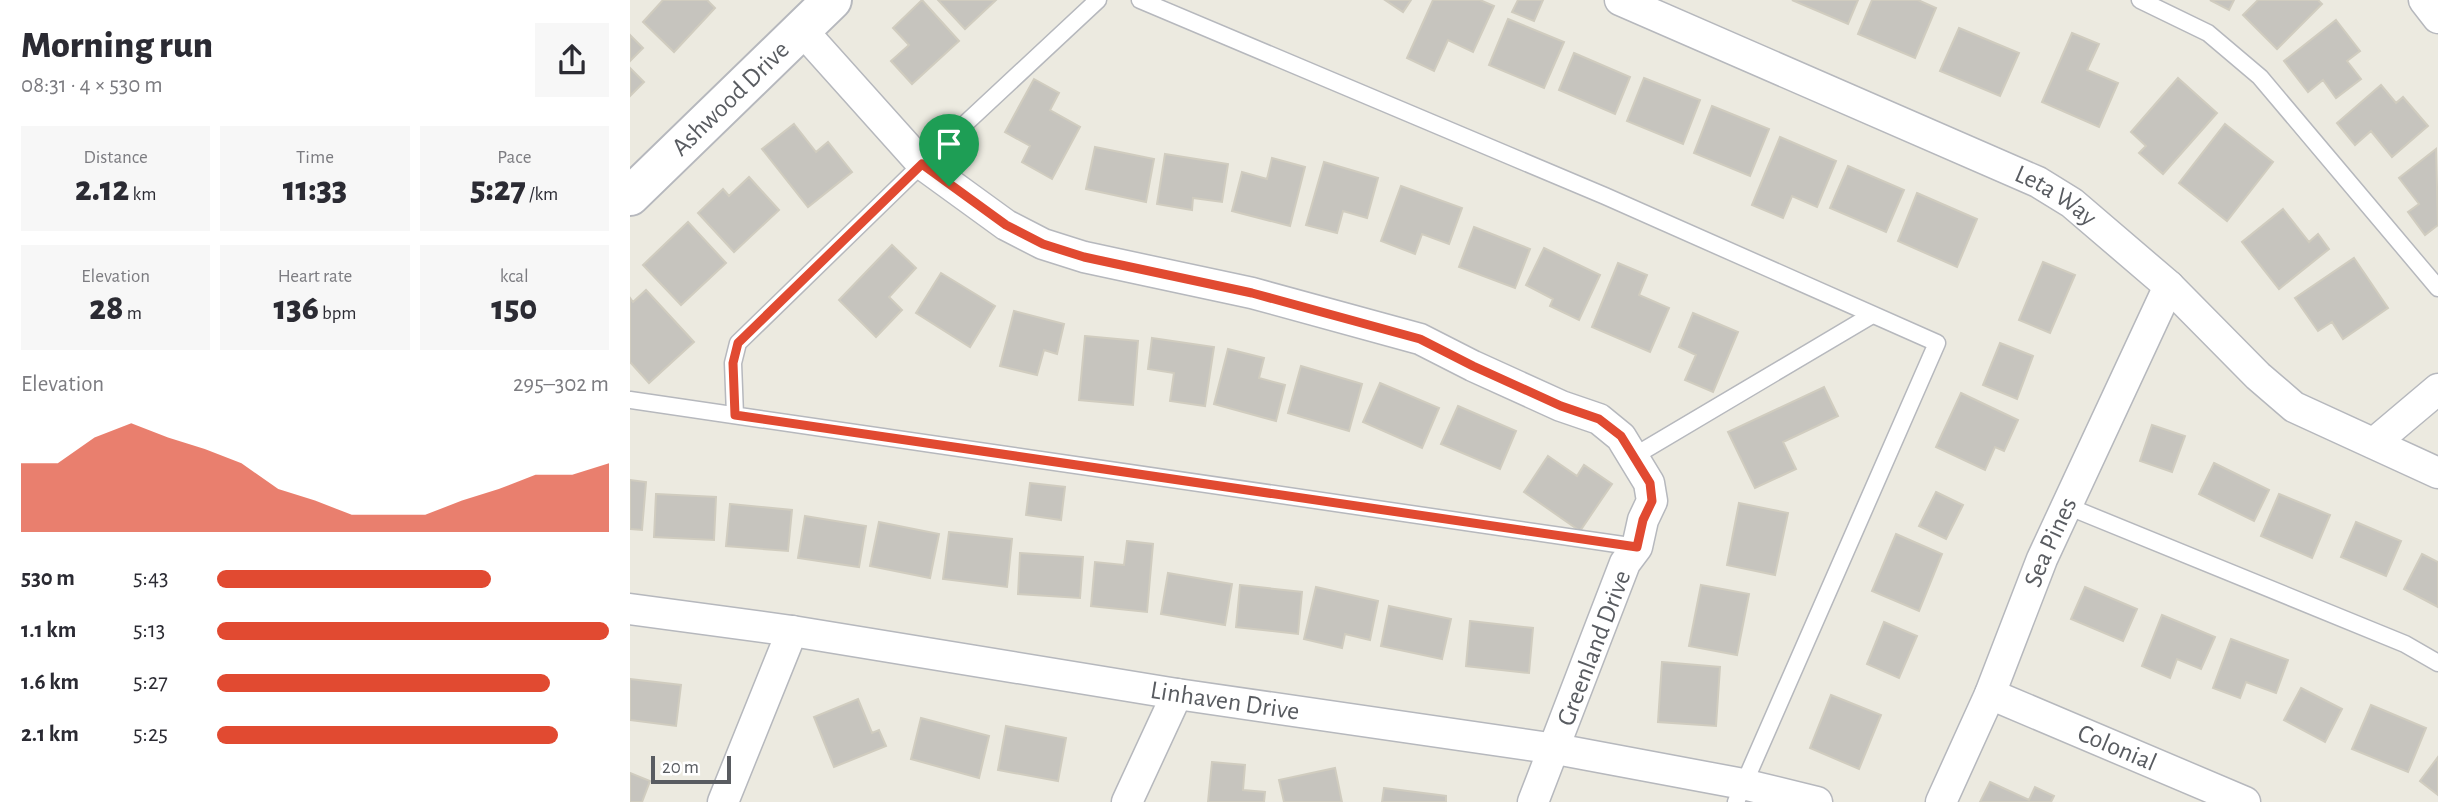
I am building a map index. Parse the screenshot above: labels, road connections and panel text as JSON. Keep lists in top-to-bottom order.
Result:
{
  "streets": {
    "street": [
      "Ashwood Drive",
      "Leta Way",
      "Sea Pines",
      "Greenland Drive",
      "Linhaven Drive",
      "Colonial"
    ]
  },
  "crossings": [
    ["Ashwood Drive", "Greenland Drive"],
    ["Leta Way", "Sea Pines"],
    ["Sea Pines", "Colonial"],
    ["Greenland Drive", "Linhaven Drive"]
  ],
  "scale_bar": "20 m",
  "page": {
    "heading": ["Morning run", "08:31 · 4 × 530 m"],
    "stats": [
      ["Distance", "2.12 km"],
      ["Time", "11:33"],
      ["Pace", "5:27 /km"],
      ["Elevation", "28 m"],
      ["Heart rate", "136 bpm"],
      ["kcal", "150"]
    ],
    "chart": ["Elevation", "295–302 m"],
    "list": [
      {
        "name": "530 m",
        "note": "5:43"
      },
      {
        "name": "1.1 km",
        "note": "5:13"
      },
      {
        "name": "1.6 km",
        "note": "5:27"
      },
      {
        "name": "2.1 km",
        "note": "5:25"
      }
    ],
    "scale": "20 m"
  }
}
